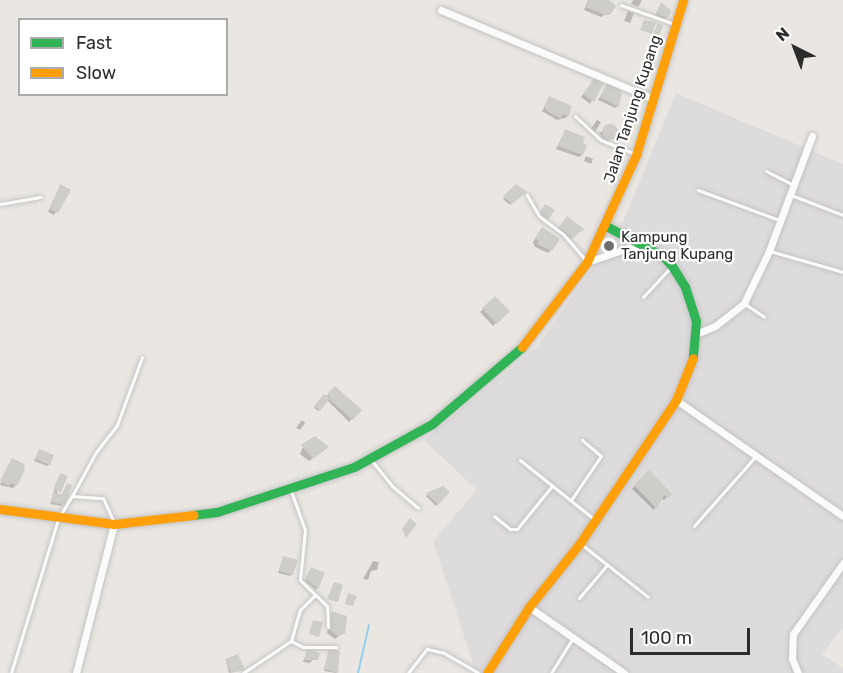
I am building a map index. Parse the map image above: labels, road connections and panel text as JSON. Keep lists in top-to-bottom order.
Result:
{
  "streets": {
    "main road": ["Jalan Tanjung Kupang"]
  },
  "places": ["Kampung Tanjung Kupang"],
  "legend": ["Fast", "Slow"],
  "scale_bar": "100 m",
  "north": "top left"
}
